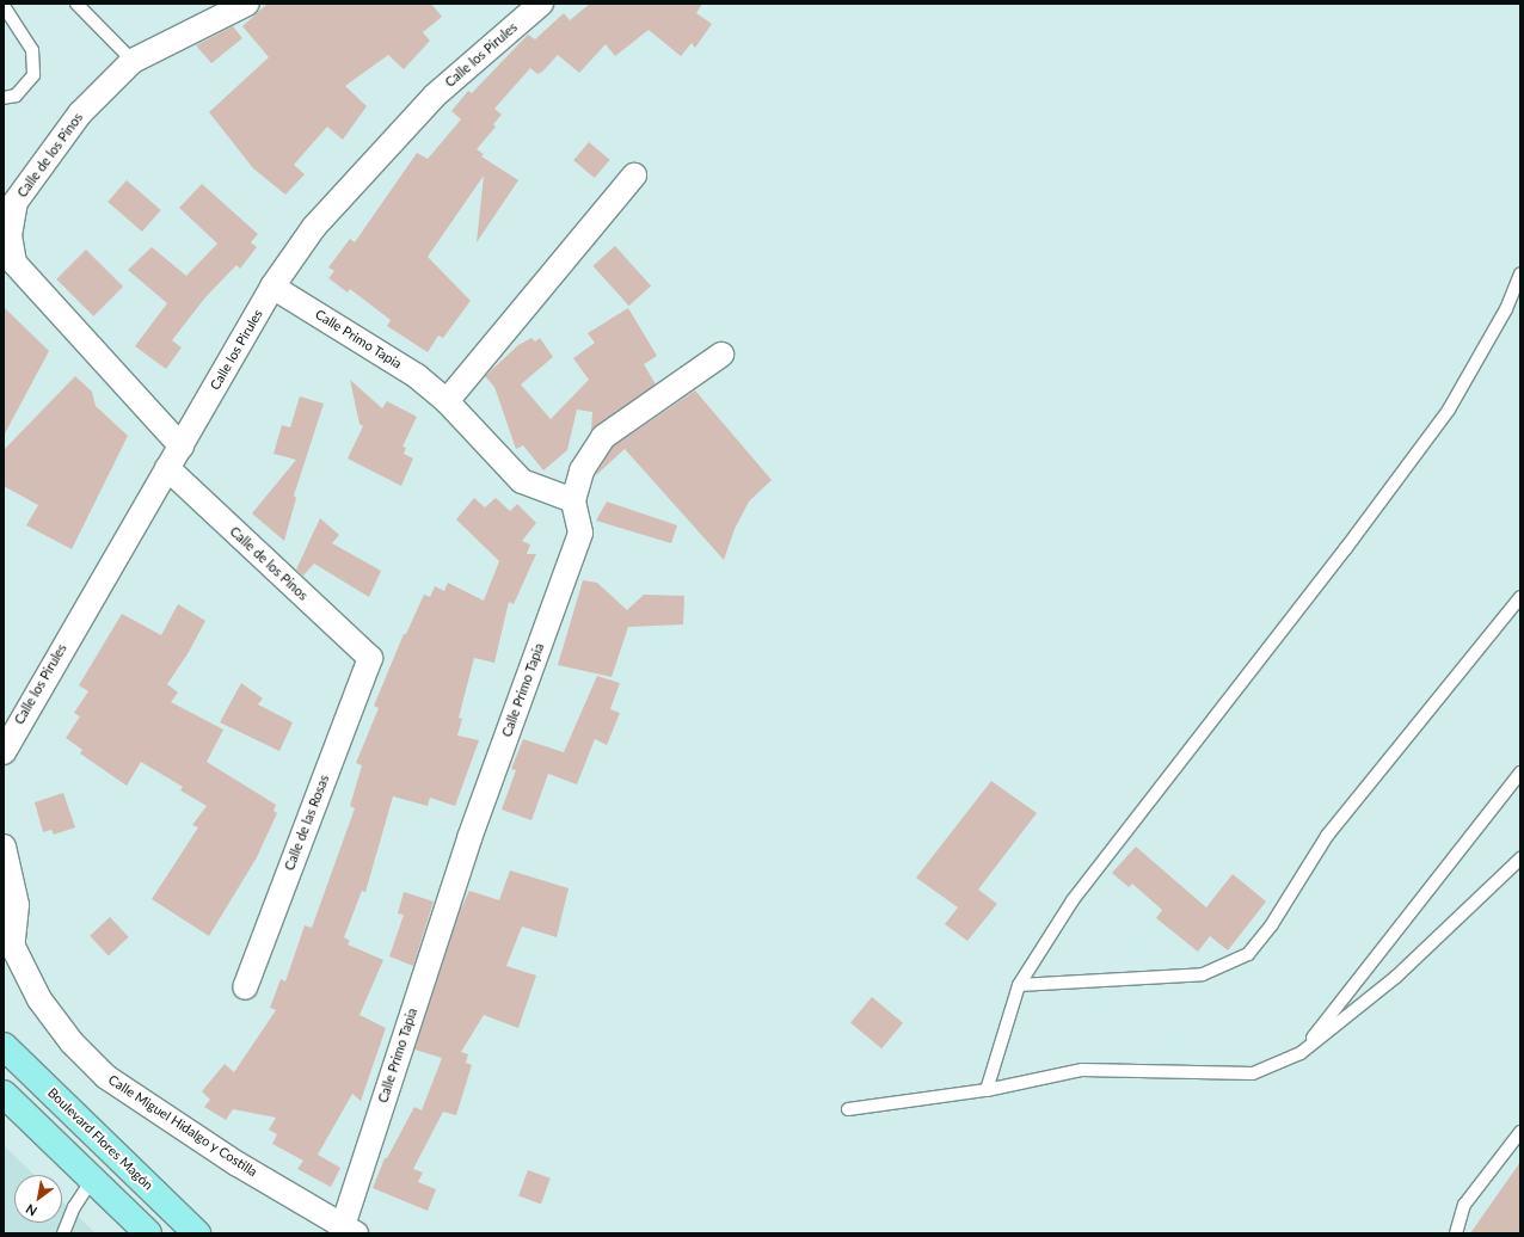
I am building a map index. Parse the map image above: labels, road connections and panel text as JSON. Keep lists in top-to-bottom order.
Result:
{
  "streets": {
    "main road": ["Boulevard Flores Magón"],
    "street": [
      "Calle los Pirules",
      "Calle de los Pinos",
      "Calle Primo Tapia",
      "Calle de las Rosas",
      "Calle Miguel Hidalgo y Costilla"
    ]
  },
  "crossings": [
    ["Calle los Pirules", "Calle de los Pinos"],
    ["Calle los Pirules", "Calle Primo Tapia"],
    ["Calle de los Pinos", "Calle de las Rosas"],
    ["Calle Primo Tapia", "Calle Miguel Hidalgo y Costilla"]
  ],
  "north": "bottom left"
}
